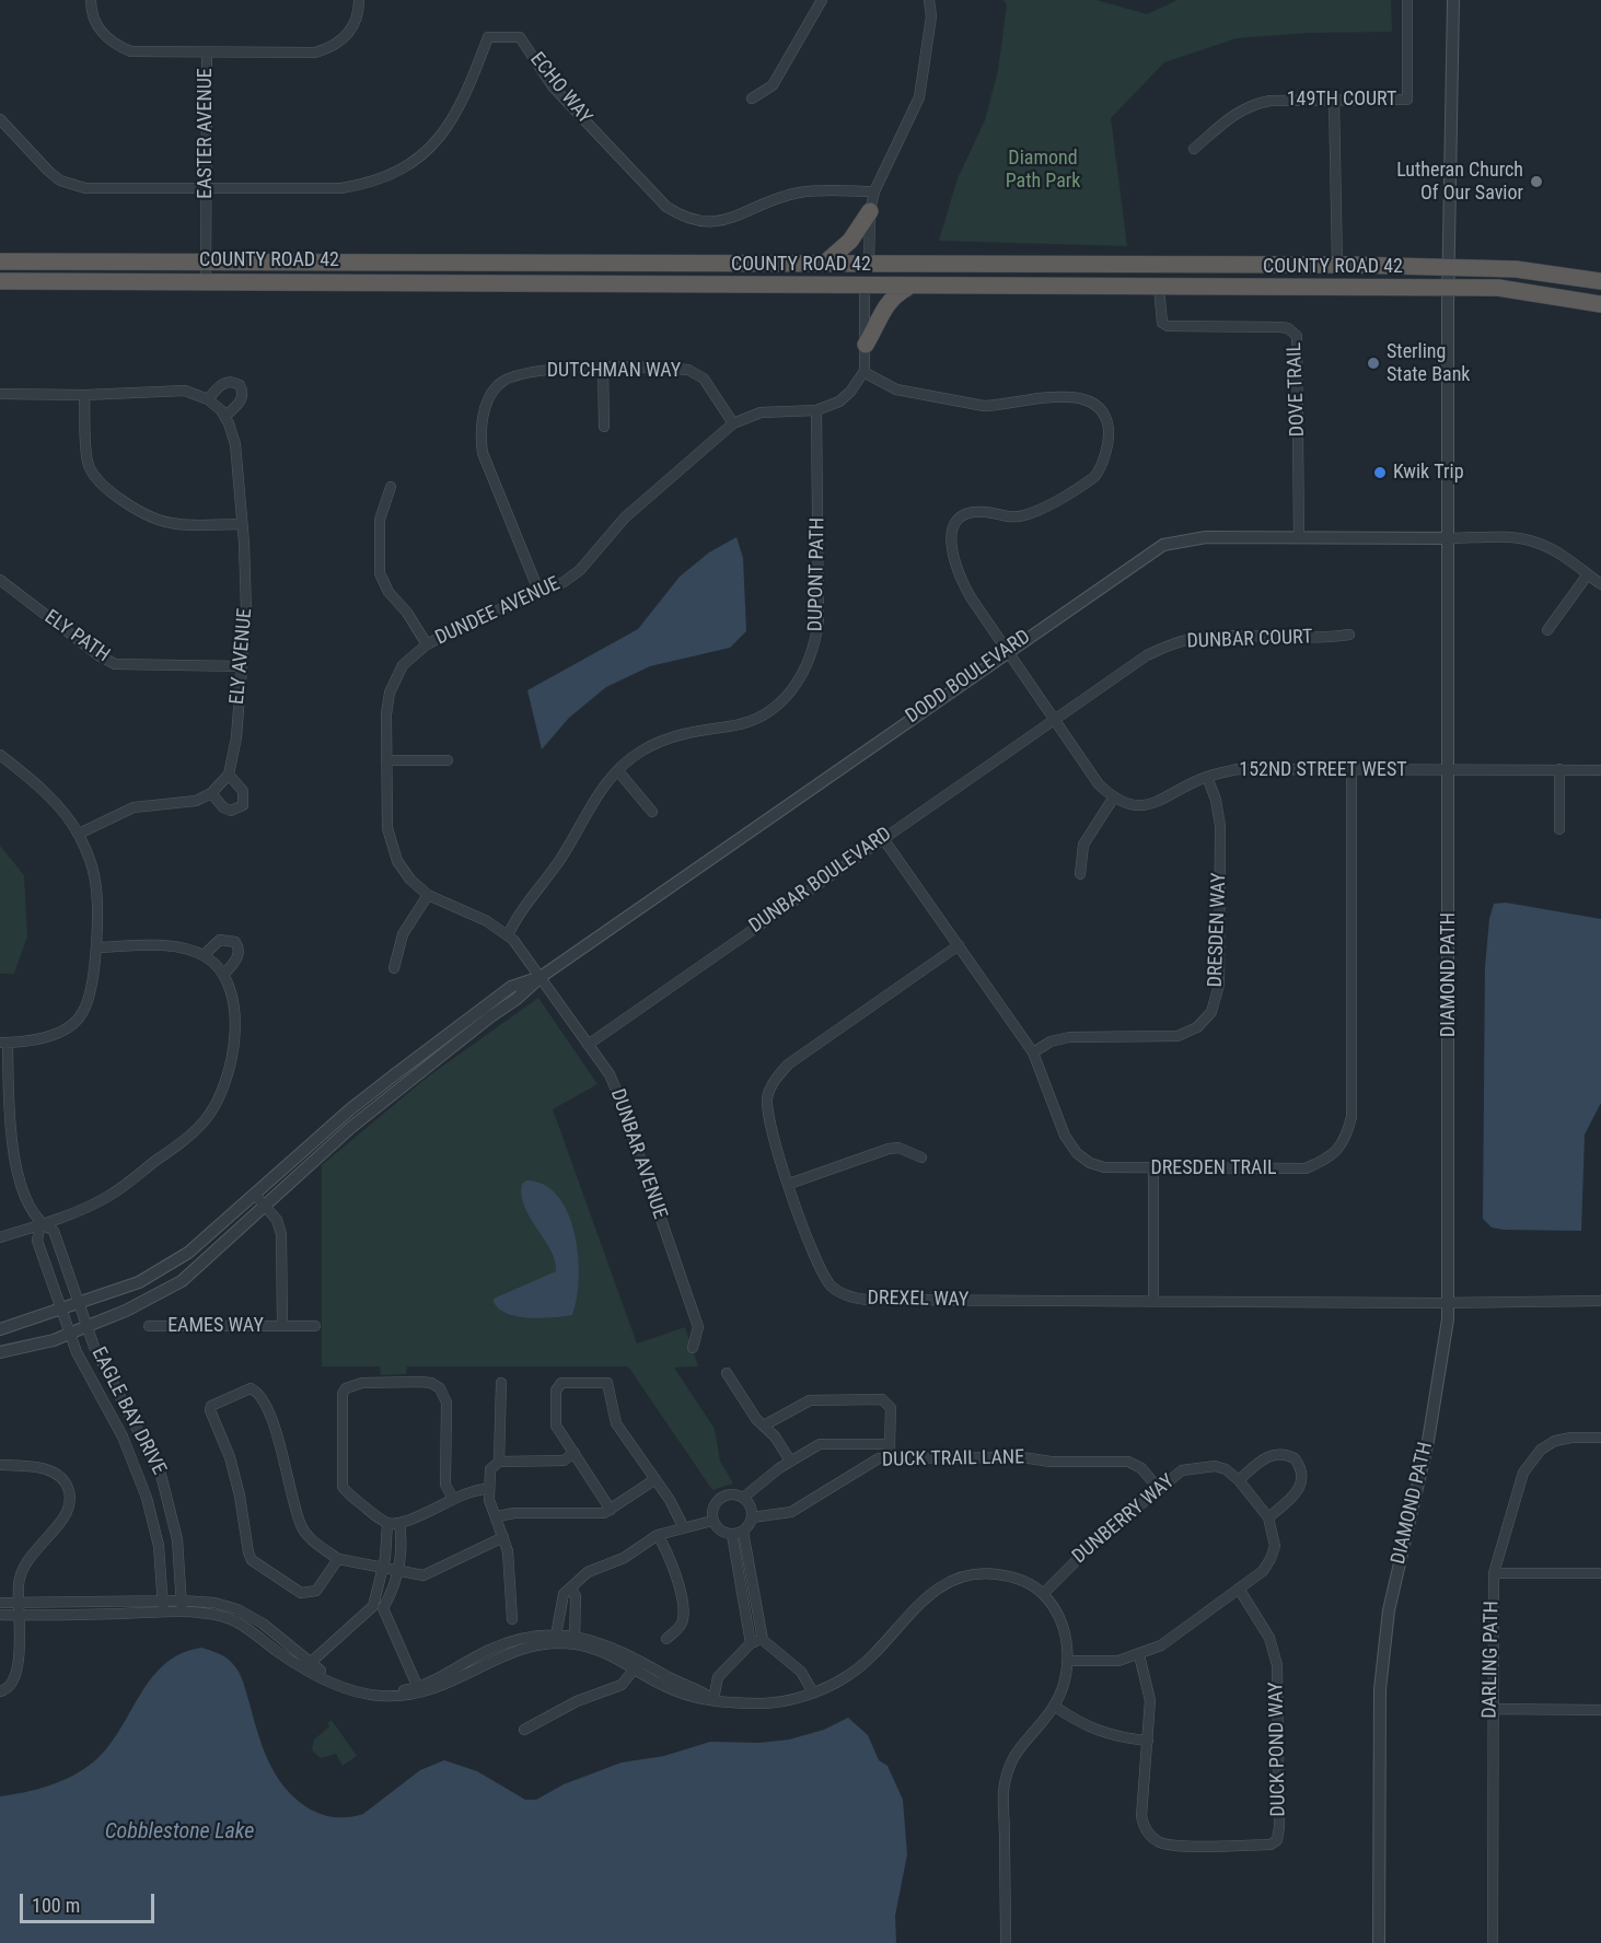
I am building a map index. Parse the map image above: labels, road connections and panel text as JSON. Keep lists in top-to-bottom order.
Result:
{
  "streets": {
    "highway": ["COUNTY ROAD 42"],
    "street": [
      "ECHO WAY",
      "149TH COURT",
      "EASTER AVENUE",
      "DUTCHMAN WAY",
      "DOVE TRAIL",
      "DUPONT PATH",
      "DUNDEE AVENUE",
      "ELY PATH",
      "DUNBAR COURT",
      "ELY AVENUE",
      "DODD BOULEVARD",
      "152ND STREET WEST",
      "DUNBAR BOULEVARD",
      "DRESDEN WAY",
      "DIAMOND PATH",
      "DUNBAR AVENUE",
      "DRESDEN TRAIL",
      "DREXEL WAY",
      "EAMES WAY",
      "EAGLE BAY DRIVE",
      "DUCK TRAIL LANE",
      "DUNBERRY WAY",
      "DARLING PATH",
      "DUCK POND WAY"
    ]
  },
  "crossings": [
    ["ECHO WAY", "EASTER AVENUE"],
    ["EASTER AVENUE", "COUNTY ROAD 42"],
    ["COUNTY ROAD 42", "DOVE TRAIL"],
    ["COUNTY ROAD 42", "DIAMOND PATH"],
    ["DUTCHMAN WAY", "DUNDEE AVENUE"],
    ["DOVE TRAIL", "DODD BOULEVARD"],
    ["DUPONT PATH", "DUNDEE AVENUE"],
    ["DUNDEE AVENUE", "DODD BOULEVARD"],
    ["DUNDEE AVENUE", "DUNBAR AVENUE"],
    ["ELY PATH", "ELY AVENUE"],
    ["DUNBAR COURT", "DUNBAR BOULEVARD"],
    ["DODD BOULEVARD", "DIAMOND PATH"],
    ["DODD BOULEVARD", "DUNBAR AVENUE"],
    ["152ND STREET WEST", "DRESDEN WAY"],
    ["152ND STREET WEST", "DIAMOND PATH"],
    ["152ND STREET WEST", "DRESDEN TRAIL"],
    ["DUNBAR BOULEVARD", "DUNBAR AVENUE"],
    ["DUNBAR BOULEVARD", "DRESDEN TRAIL"],
    ["DRESDEN WAY", "DRESDEN TRAIL"],
    ["DIAMOND PATH", "DREXEL WAY"],
    ["DRESDEN TRAIL", "DREXEL WAY"],
    ["DUCK TRAIL LANE", "DUNBERRY WAY"],
    ["DUNBERRY WAY", "DUCK POND WAY"]
  ],
  "water": ["Cobblestone Lake"],
  "parks": ["Diamond Path Park"],
  "places": ["Lutheran Church Of Our Savior", "Sterling State Bank", "Kwik Trip"],
  "scale_bar": "100 m"
}
